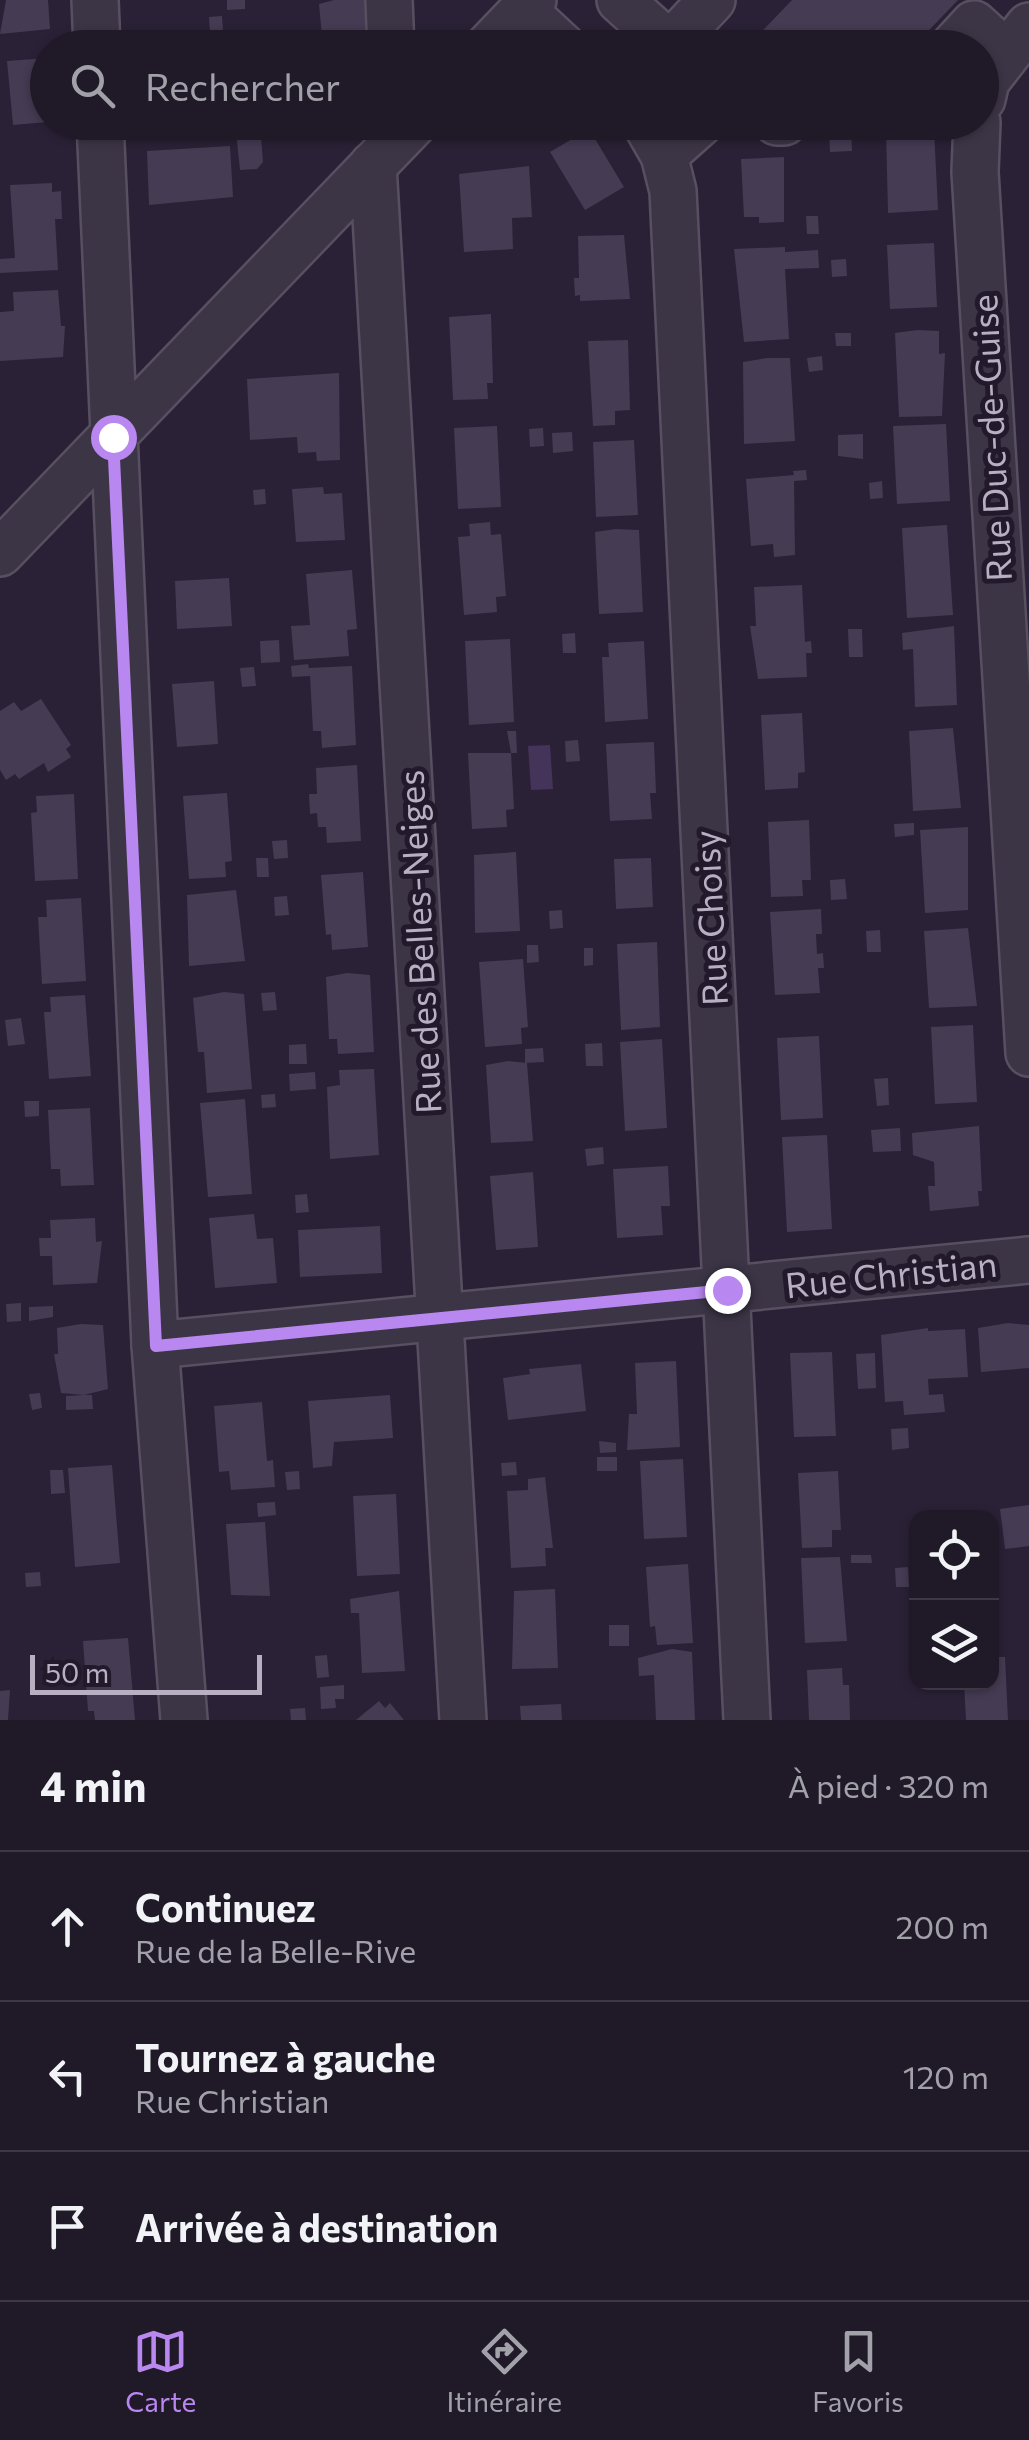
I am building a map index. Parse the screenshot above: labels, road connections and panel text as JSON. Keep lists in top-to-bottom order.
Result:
{
  "streets": {
    "street": [
      "Rue Duc-de-Guise",
      "Rue Choisy",
      "Rue des Belles-Neiges",
      "Rue Christian"
    ]
  },
  "crossings": [
    ["Rue Choisy", "Rue Christian"],
    ["Rue des Belles-Neiges", "Rue Christian"]
  ],
  "scale_bar": "50 m",
  "page": {
    "search": "Rechercher",
    "scale": "50 m",
    "heading": ["4 min", "À pied · 320 m"],
    "list": [
      ["Continuez", "Rue de la Belle-Rive", "200 m"],
      ["Tournez à gauche", "Rue Christian", "120 m"],
      "Arrivée à destination"
    ],
    "nav": ["Carte", "Itinéraire", "Favoris"]
  }
}
